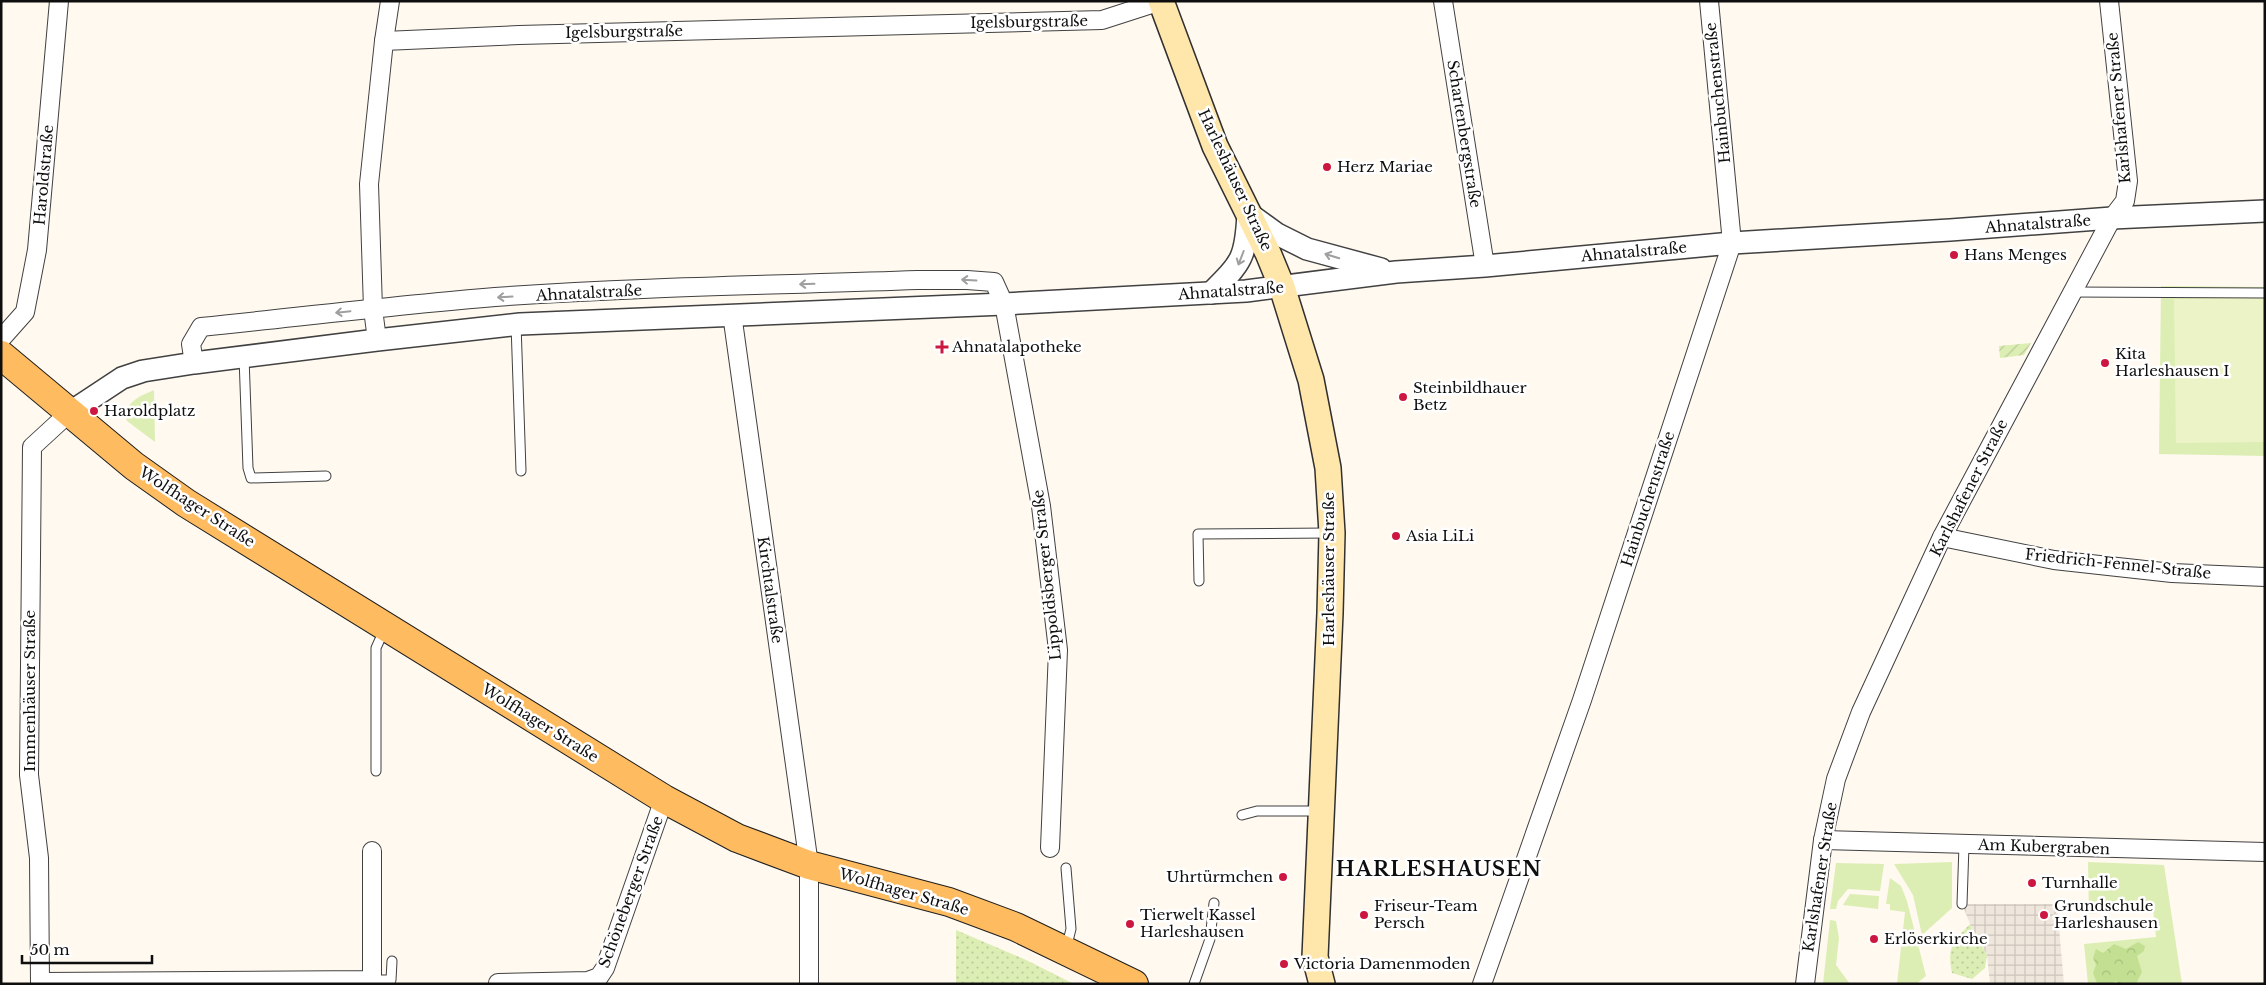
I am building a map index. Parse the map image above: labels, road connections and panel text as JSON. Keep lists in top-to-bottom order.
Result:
{
  "streets": {
    "main road": ["Harleshäuser Straße", "Wolfhager Straße"],
    "street": [
      "Igelsburgstraße",
      "Hainbuchenstraße",
      "Karlshafener Straße",
      "Schartenbergstraße",
      "Haroldstraße",
      "Ahnatalstraße",
      "Friedrich-Fennel-Straße",
      "Lippoldsberger Straße",
      "Kirchtalstraße",
      "Immenhäuser Straße",
      "Am Kubergraben",
      "Schöneberger Straße"
    ]
  },
  "crossings": [
    ["Igelsburgstraße", "Harleshäuser Straße"],
    ["Hainbuchenstraße", "Ahnatalstraße"],
    ["Karlshafener Straße", "Ahnatalstraße"],
    ["Karlshafener Straße", "Friedrich-Fennel-Straße"],
    ["Karlshafener Straße", "Am Kubergraben"],
    ["Schartenbergstraße", "Ahnatalstraße"],
    ["Harleshäuser Straße", "Ahnatalstraße"],
    ["Ahnatalstraße", "Wolfhager Straße"],
    ["Ahnatalstraße", "Lippoldsberger Straße"],
    ["Ahnatalstraße", "Kirchtalstraße"],
    ["Ahnatalstraße", "Immenhäuser Straße"],
    ["Wolfhager Straße", "Kirchtalstraße"],
    ["Wolfhager Straße", "Immenhäuser Straße"],
    ["Wolfhager Straße", "Schöneberger Straße"]
  ],
  "districts": ["HARLESHAUSEN"],
  "places": {
    "other": [
      "Herz Mariae",
      "Hans Menges",
      "Kita Harleshausen I",
      "Steinbildhauer Betz",
      "Haroldplatz",
      "Asia LiLi",
      "Uhrtürmchen",
      "Turnhalle",
      "Friseur-Team Persch",
      "Grundschule Harleshausen",
      "Tierwelt Kassel Harleshausen",
      "Erlöserkirche",
      "Victoria Damenmoden"
    ],
    "health": ["Ahnatalapotheke"]
  },
  "scale_bar": "50 m"
}
